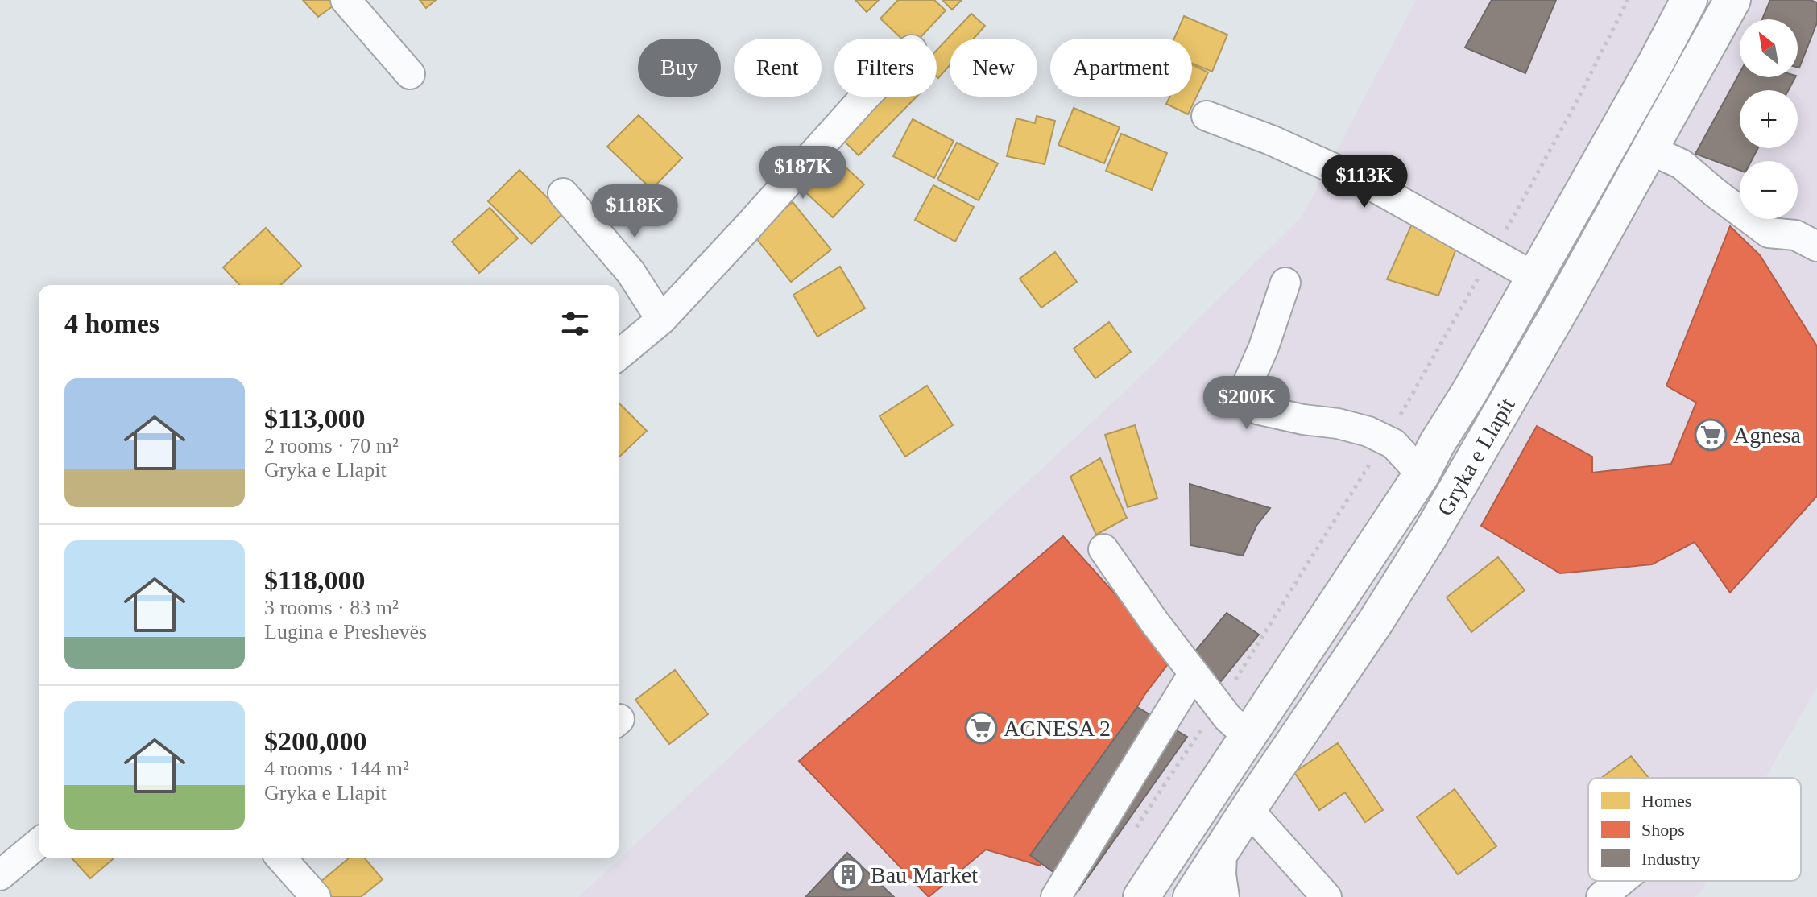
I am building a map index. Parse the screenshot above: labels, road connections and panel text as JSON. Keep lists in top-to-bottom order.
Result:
{
  "streets": {
    "main road": ["Gryka e Llapit"]
  },
  "places": {
    "supermarket": ["Agnesa", "AGNESA 2"],
    "building": ["Bau Market"]
  },
  "legend": ["Homes", "Shops", "Industry"],
  "north": "top left",
  "page": {
    "map_buttons": ["+", "−"],
    "chip": [
      "Buy",
      "Rent",
      "Filters",
      "New",
      "Apartment"
    ],
    "price": [
      "$187K",
      "$113K",
      "$118K",
      "$200K"
    ],
    "heading": "4 homes",
    "list": [
      {
        "name": "$113,000",
        "note": "2 rooms · 70 m² · Gryka e Llapit"
      },
      {
        "name": "$118,000",
        "note": "3 rooms · 83 m² · Lugina e Preshevës"
      },
      {
        "name": "$200,000",
        "note": "4 rooms · 144 m² · Gryka e Llapit"
      }
    ]
  }
}
